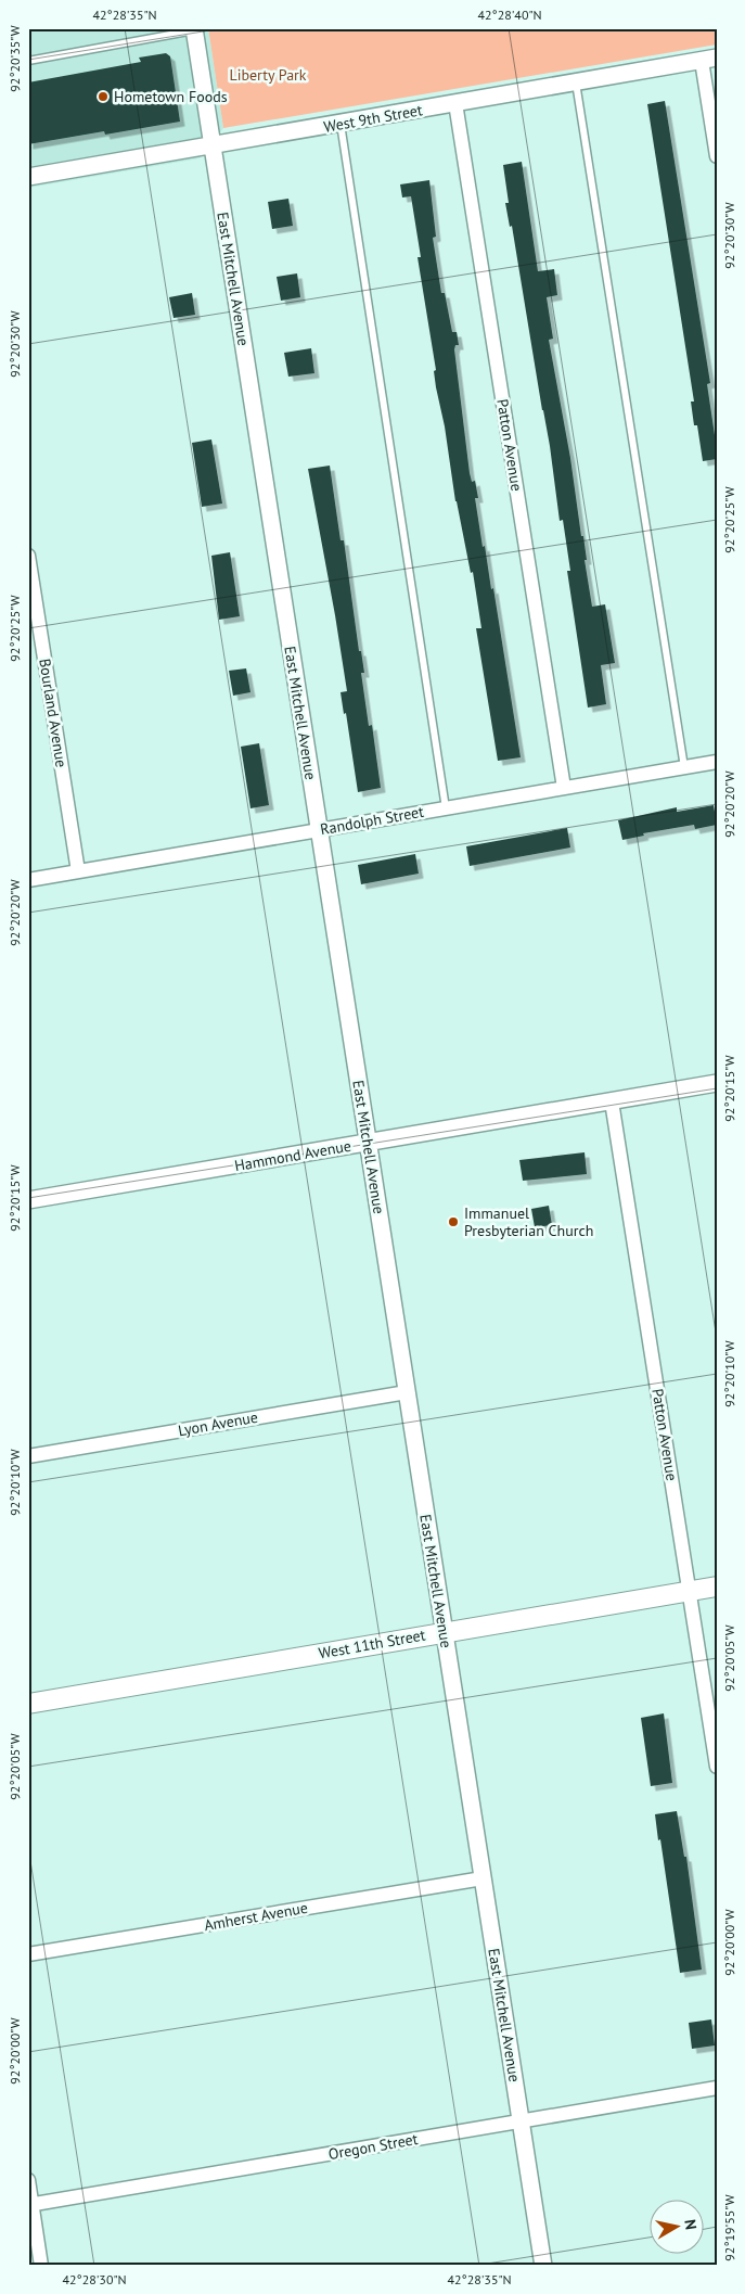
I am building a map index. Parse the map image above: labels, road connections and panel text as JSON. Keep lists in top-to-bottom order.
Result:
{
  "streets": {
    "main road": ["West 11th Street"],
    "street": [
      "West 9th Street",
      "East Mitchell Avenue",
      "Patton Avenue",
      "Bourland Avenue",
      "Randolph Street",
      "Hammond Avenue",
      "Lyon Avenue",
      "Amherst Avenue",
      "Oregon Street"
    ]
  },
  "crossings": [
    ["West 9th Street", "East Mitchell Avenue"],
    ["West 9th Street", "Patton Avenue"],
    ["East Mitchell Avenue", "Randolph Street"],
    ["East Mitchell Avenue", "Hammond Avenue"],
    ["East Mitchell Avenue", "Lyon Avenue"],
    ["East Mitchell Avenue", "West 11th Street"],
    ["East Mitchell Avenue", "Amherst Avenue"],
    ["East Mitchell Avenue", "Oregon Street"],
    ["Patton Avenue", "Randolph Street"],
    ["Patton Avenue", "Hammond Avenue"],
    ["Patton Avenue", "West 11th Street"],
    ["Bourland Avenue", "Randolph Street"]
  ],
  "parks": ["Liberty Park"],
  "places": ["Hometown Foods", "Immanuel Presbyterian Church"],
  "north": "right",
  "coordinates": [
    "42°28'35\"N",
    "42°28'40\"N",
    "92°20'35\"W",
    "92°20'30\"W",
    "92°20'25\"W",
    "92°20'20\"W",
    "92°20'15\"W",
    "92°20'10\"W",
    "92°20'05\"W",
    "92°20'00\"W",
    "92°19'55\"W",
    "42°28'30\"N"
  ]
}
